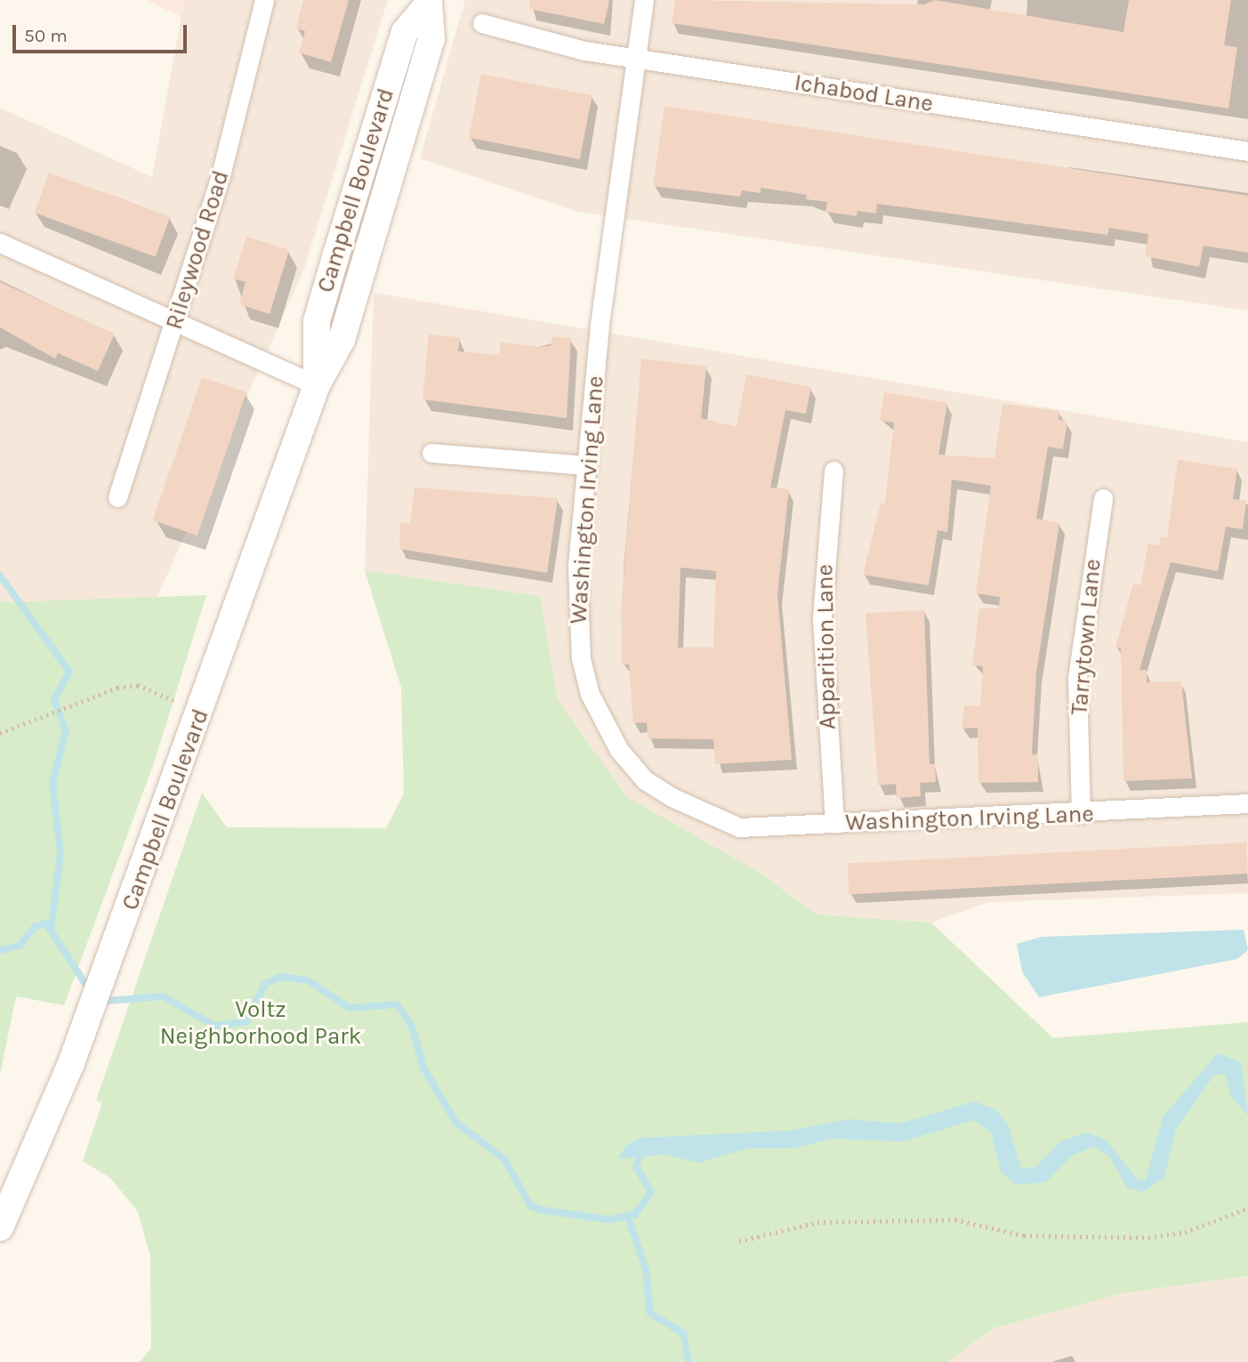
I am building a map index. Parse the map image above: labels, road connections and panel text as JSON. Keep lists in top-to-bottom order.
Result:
{
  "streets": {
    "street": [
      "Ichabod Lane",
      "Campbell Boulevard",
      "Rileywood Road",
      "Washington Irving Lane",
      "Tarrytown Lane",
      "Apparition Lane"
    ]
  },
  "crossings": [
    ["Ichabod Lane", "Washington Irving Lane"],
    ["Washington Irving Lane", "Tarrytown Lane"],
    ["Washington Irving Lane", "Apparition Lane"]
  ],
  "parks": ["Voltz Neighborhood Park"],
  "scale_bar": "50 m"
}
